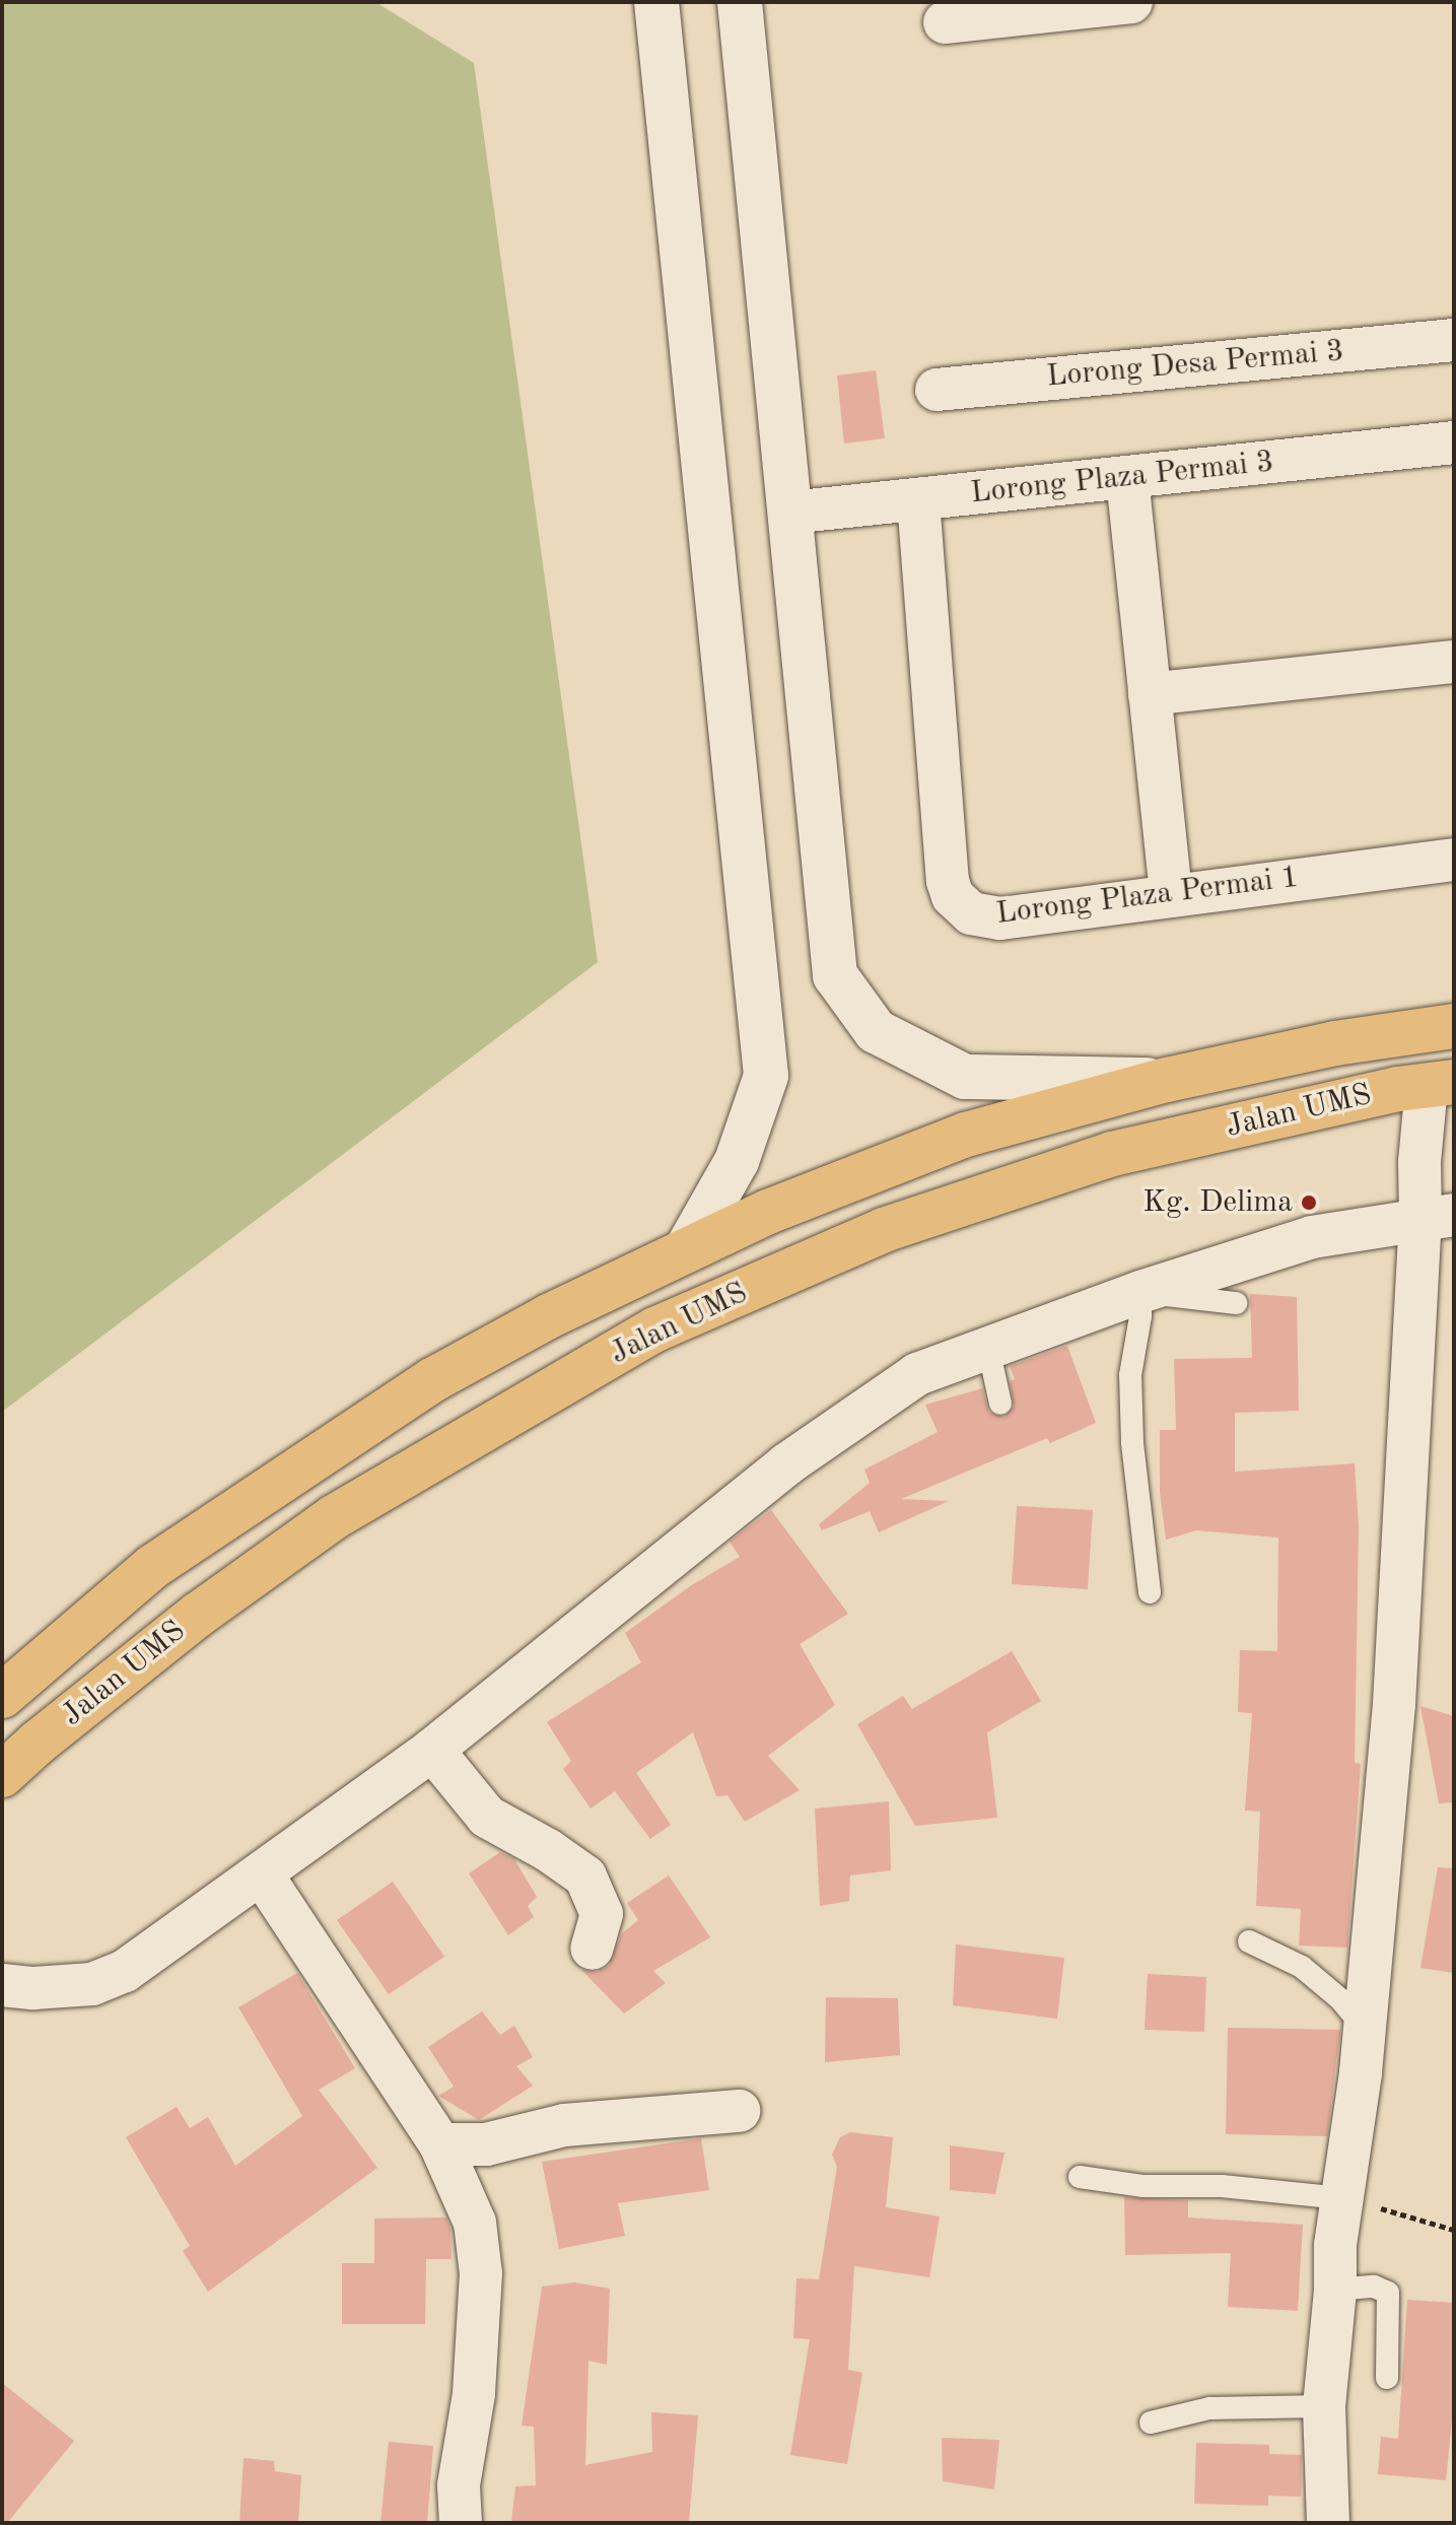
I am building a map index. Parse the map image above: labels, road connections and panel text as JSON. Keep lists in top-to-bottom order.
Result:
{
  "streets": {
    "highway": ["Jalan UMS"],
    "street": ["Lorong Desa Permai 3", "Lorong Plaza Permai 3", "Lorong Plaza Permai 1"]
  },
  "crossings": [
    ["Lorong Plaza Permai 3", "Lorong Plaza Permai 1"]
  ],
  "places": ["Kg. Delima"]
}
